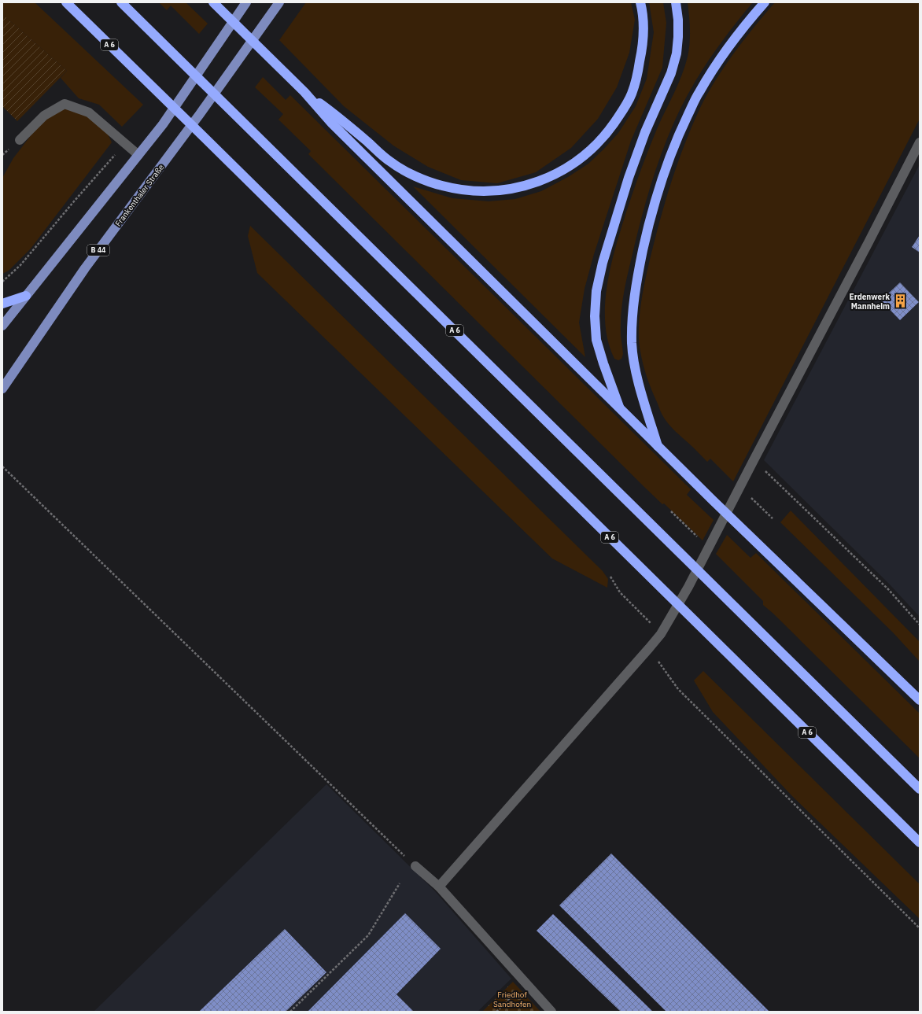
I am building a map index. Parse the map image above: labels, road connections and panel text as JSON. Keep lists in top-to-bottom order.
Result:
{
  "streets": {
    "highway": ["A 6"],
    "main road": ["Frankenthaler Straße", "B 44"]
  },
  "parks": ["Friedhof Sandhofen"],
  "places": {
    "building": ["Erdenwerk Mannheim"]
  }
}
